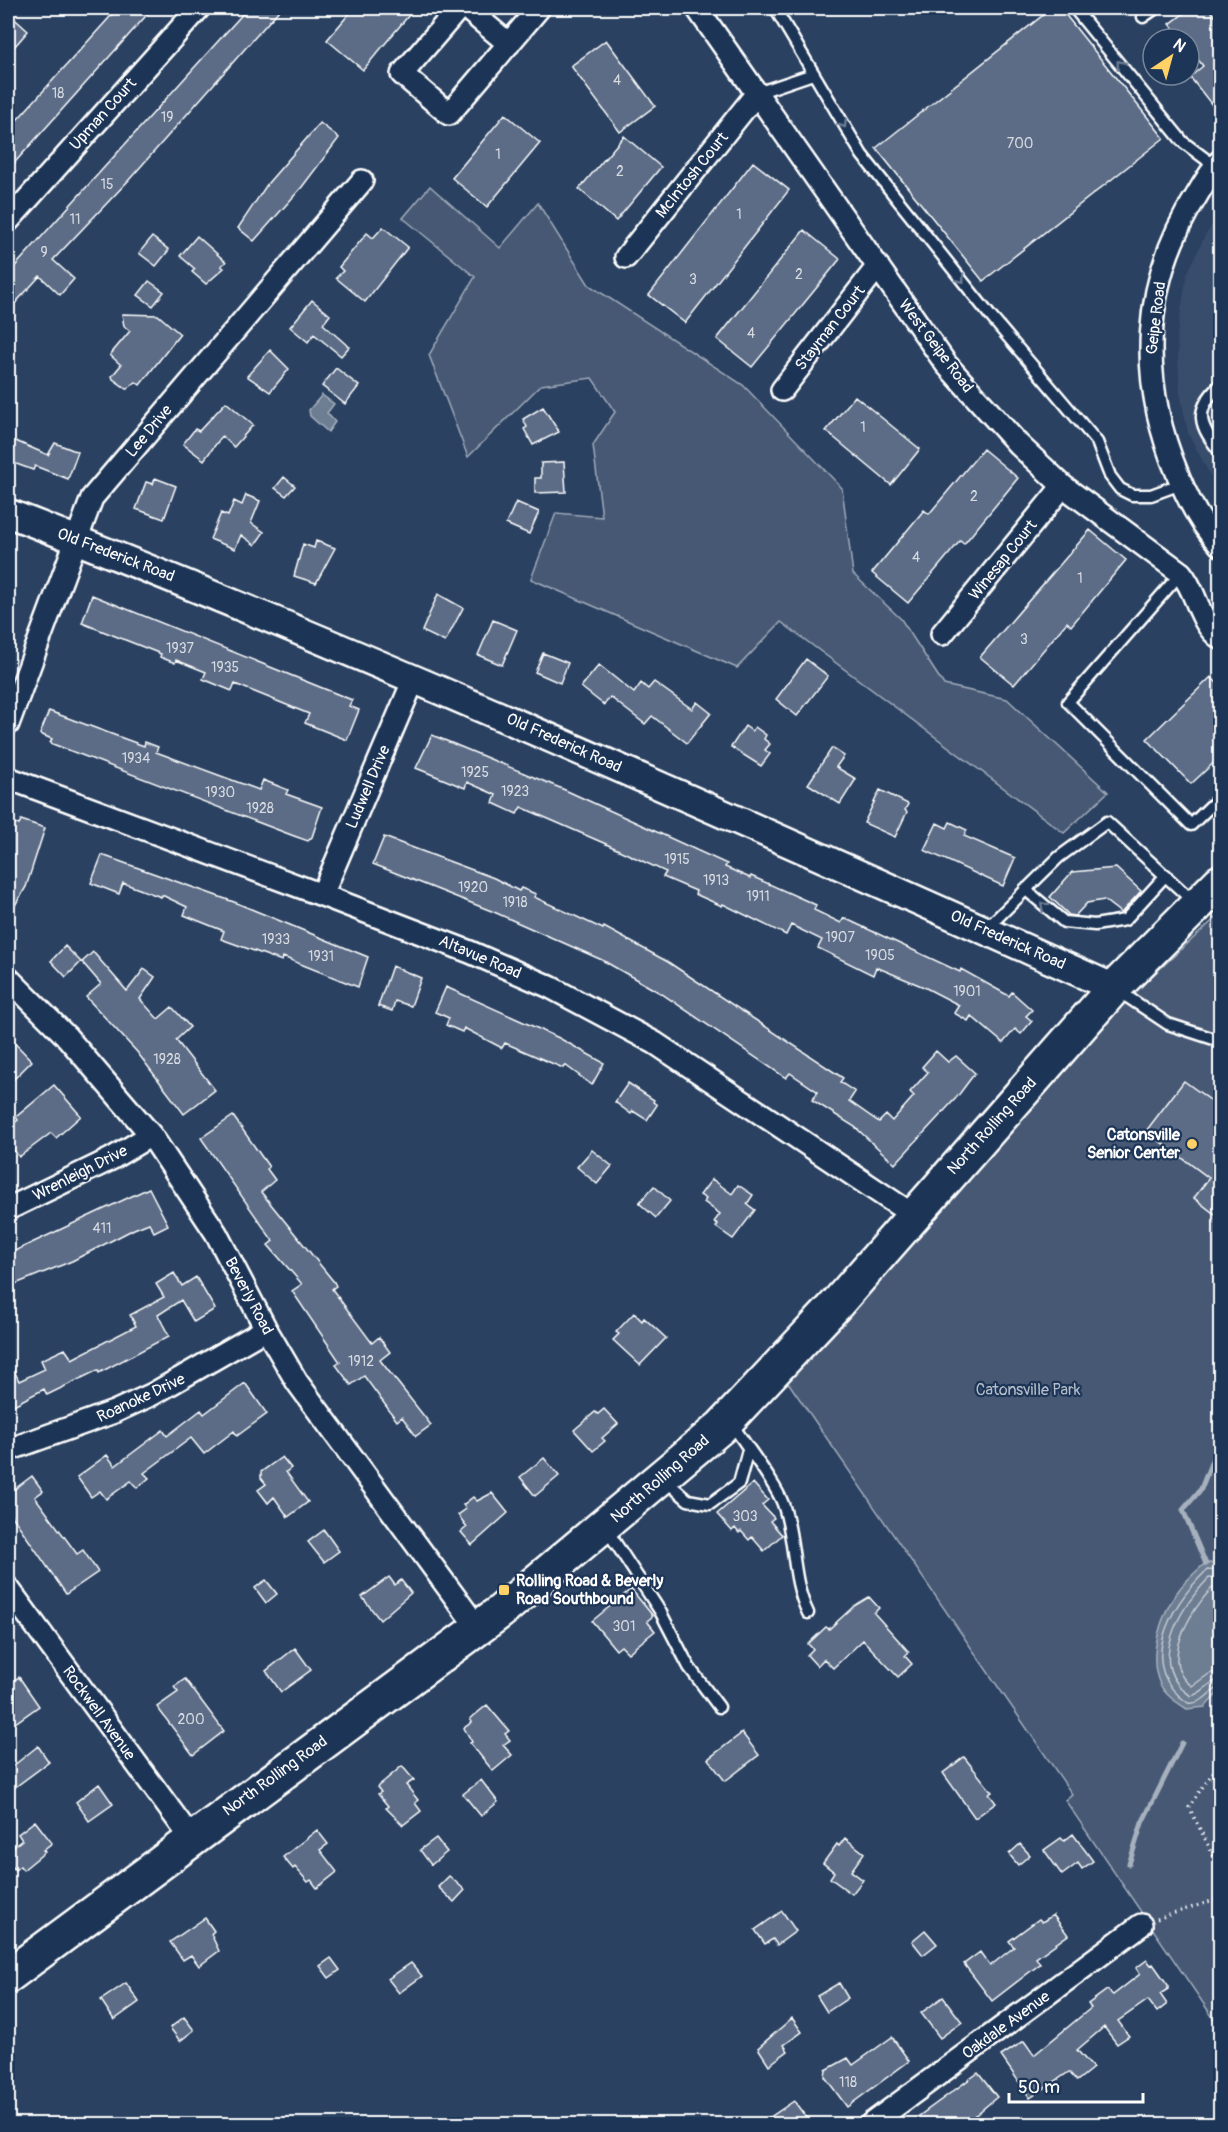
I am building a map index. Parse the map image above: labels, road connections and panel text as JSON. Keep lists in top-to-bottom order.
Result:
{
  "streets": {
    "main road": ["North Rolling Road"],
    "street": [
      "Upman Court",
      "McIntosh Court",
      "Geipe Road",
      "Stayman Court",
      "West Geipe Road",
      "Lee Drive",
      "Old Frederick Road",
      "Winesap Court",
      "Ludwell Drive",
      "Altavue Road",
      "Wrenleigh Drive",
      "Beverly Road",
      "Roanoke Drive",
      "Rockwell Avenue",
      "Oakdale Avenue"
    ]
  },
  "crossings": [
    ["McIntosh Court", "West Geipe Road"],
    ["Stayman Court", "West Geipe Road"],
    ["West Geipe Road", "Winesap Court"],
    ["Lee Drive", "Old Frederick Road"],
    ["Old Frederick Road", "Ludwell Drive"],
    ["Old Frederick Road", "North Rolling Road"],
    ["Ludwell Drive", "Altavue Road"],
    ["Altavue Road", "North Rolling Road"],
    ["North Rolling Road", "Beverly Road"],
    ["North Rolling Road", "Rockwell Avenue"],
    ["Wrenleigh Drive", "Beverly Road"],
    ["Beverly Road", "Roanoke Drive"]
  ],
  "parks": ["Catonsville Park"],
  "places": {
    "other": ["Catonsville Senior Center"],
    "transit": ["Rolling Road & Beverly Road Southbound"]
  },
  "house_numbers": [
    "4",
    "18",
    "19",
    "700",
    "1",
    "2",
    "15",
    "1",
    "11",
    "9",
    "2",
    "3",
    "4",
    "1",
    "2",
    "4",
    "1",
    "3",
    "1937",
    "1935",
    "1934",
    "1925",
    "1923",
    "1930",
    "1928",
    "1915",
    "1913",
    "1920",
    "1911",
    "1918",
    "1907",
    "1933",
    "1905",
    "1931",
    "1901",
    "1928",
    "411",
    "1912",
    "303",
    "301",
    "200",
    "118"
  ],
  "scale_bar": "50 m",
  "north": "top right"
}
